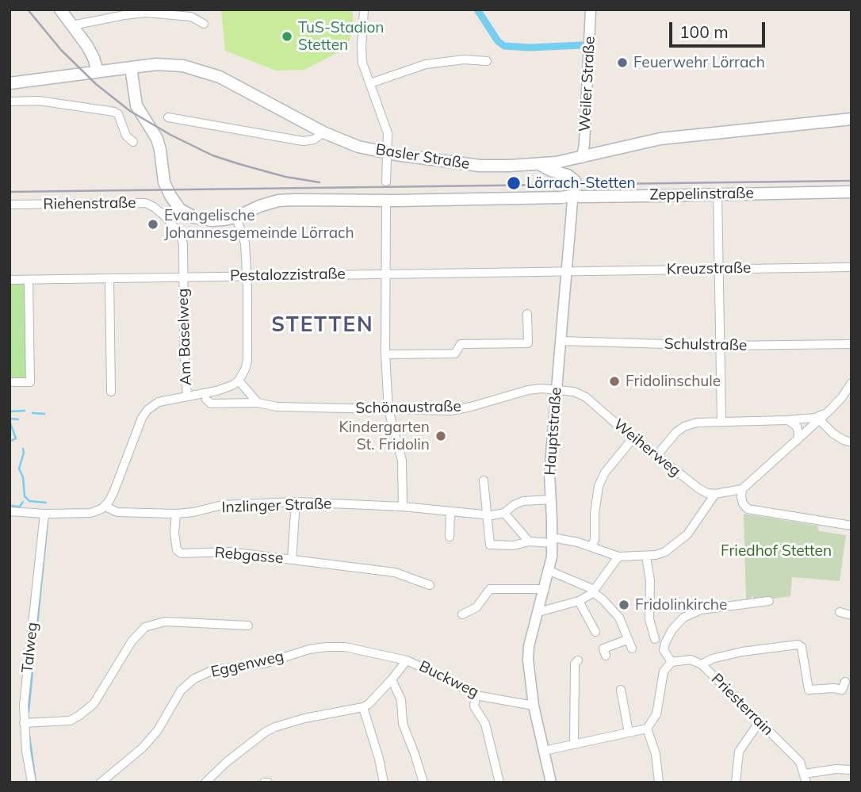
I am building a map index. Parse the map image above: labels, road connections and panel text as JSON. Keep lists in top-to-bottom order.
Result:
{
  "streets": {
    "main road": ["Basler Straße", "Zeppelinstraße", "Hauptstraße"],
    "street": [
      "Weiler Straße",
      "Riehenstraße",
      "Kreuzstraße",
      "Pestalozzistraße",
      "Am Baselweg",
      "Schulstraße",
      "Schönaustraße",
      "Weiherweg",
      "Inzlinger Straße",
      "Rebgasse",
      "Talweg",
      "Eggenweg",
      "Buckweg",
      "Priesterrain"
    ]
  },
  "crossings": [
    ["Weiler Straße", "Basler Straße"],
    ["Weiler Straße", "Hauptstraße"],
    ["Basler Straße", "Zeppelinstraße"],
    ["Basler Straße", "Hauptstraße"],
    ["Zeppelinstraße", "Hauptstraße"],
    ["Riehenstraße", "Pestalozzistraße"],
    ["Riehenstraße", "Am Baselweg"],
    ["Kreuzstraße", "Pestalozzistraße"],
    ["Kreuzstraße", "Hauptstraße"],
    ["Pestalozzistraße", "Am Baselweg"],
    ["Pestalozzistraße", "Hauptstraße"],
    ["Schulstraße", "Hauptstraße"],
    ["Schönaustraße", "Hauptstraße"],
    ["Schönaustraße", "Weiherweg"],
    ["Hauptstraße", "Weiherweg"],
    ["Hauptstraße", "Inzlinger Straße"],
    ["Hauptstraße", "Buckweg"],
    ["Inzlinger Straße", "Rebgasse"],
    ["Eggenweg", "Buckweg"]
  ],
  "districts": ["STETTEN"],
  "parks": ["Friedhof Stetten"],
  "places": [
    "TuS-Stadion Stetten",
    "Feuerwehr Lörrach",
    "Lörrach-Stetten",
    "Evangelische Johannesgemeinde Lörrach",
    "Fridolinschule",
    "Kindergarten St. Fridolin",
    "Fridolinkirche"
  ],
  "scale_bar": "100 m"
}
